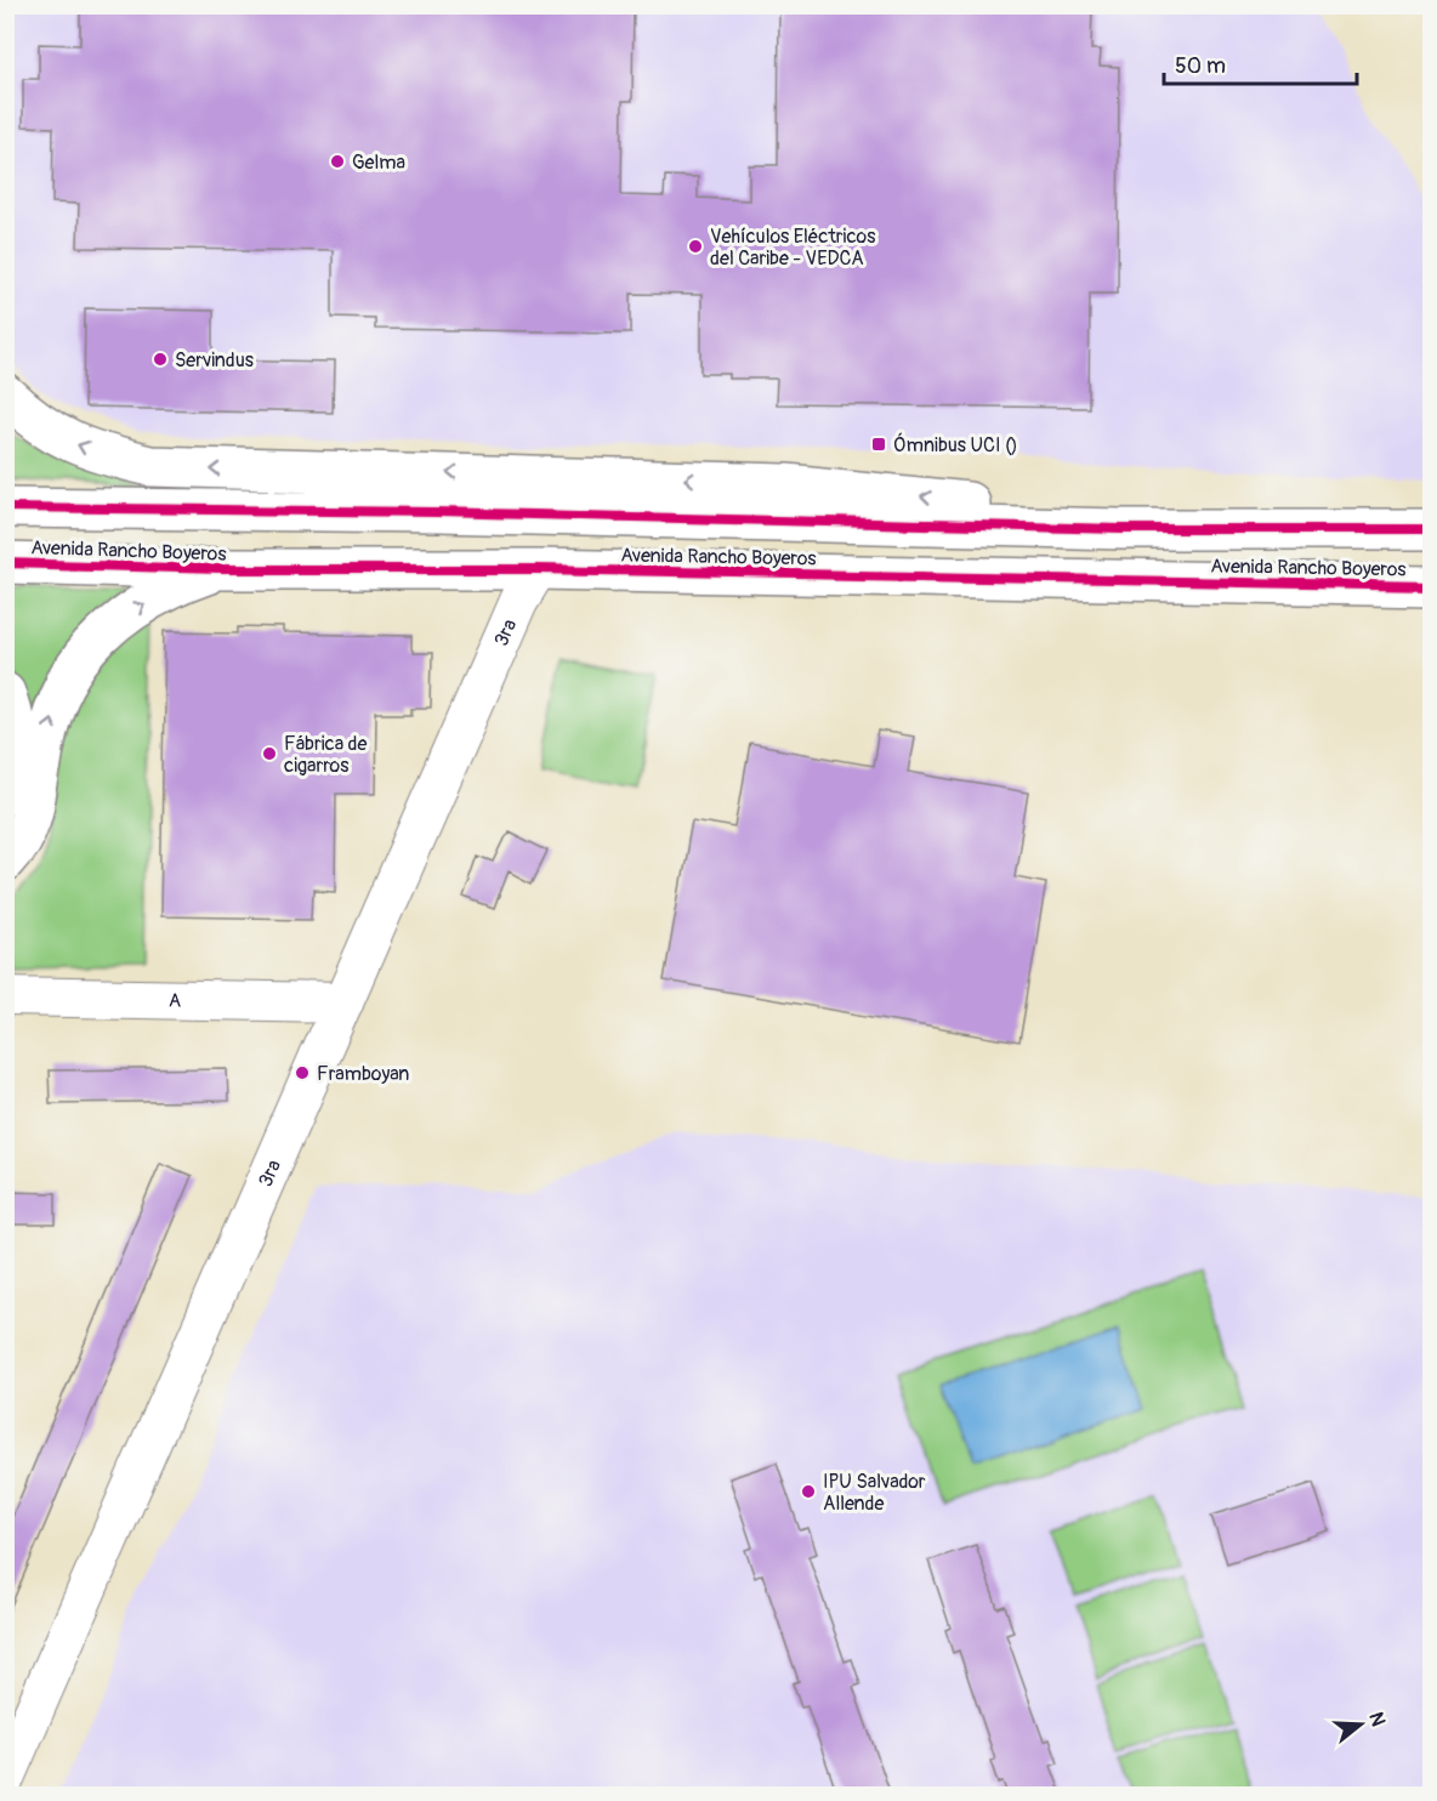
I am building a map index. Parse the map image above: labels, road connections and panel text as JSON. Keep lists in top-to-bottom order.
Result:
{
  "streets": {
    "highway": ["Avenida Rancho Boyeros"],
    "street": ["3ra", "A"]
  },
  "crossings": [
    ["Avenida Rancho Boyeros", "3ra"],
    ["3ra", "A"]
  ],
  "places": {
    "other": [
      "Gelma",
      "Vehículos Eléctricos del Caribe - VEDCA",
      "Servindus",
      "Fábrica de cigarros",
      "Framboyan",
      "IPU Salvador Allende"
    ],
    "transit": ["Ómnibus UCI ()"]
  },
  "scale_bar": "50 m",
  "north": "right"
}
